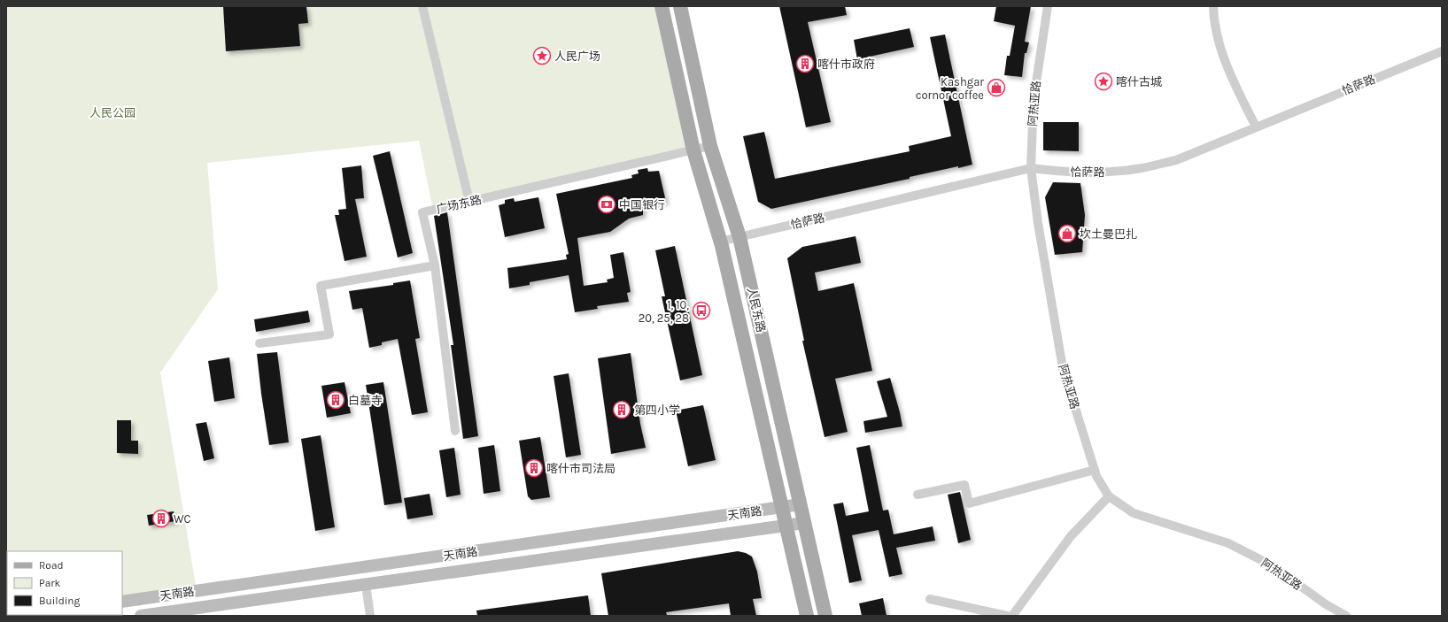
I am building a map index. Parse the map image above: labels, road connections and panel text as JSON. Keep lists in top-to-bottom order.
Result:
{
  "streets": {
    "main road": ["人民东路"],
    "street": [
      "恰萨路",
      "阿热亚路",
      "广场东路",
      "天南路"
    ]
  },
  "crossings": [
    ["恰萨路", "阿热亚路"],
    ["恰萨路", "人民东路"],
    ["广场东路", "人民东路"],
    ["人民东路", "天南路"]
  ],
  "parks": ["人民公园"],
  "places": {
    "place": ["人民广场", "喀什古城"],
    "building": [
      "喀什市政府",
      "白墓寺",
      "第四小学",
      "喀什市司法局",
      "WC"
    ],
    "shop": ["Kashgar cornor coffee", "坎土曼巴扎"],
    "bank": ["中国银行"],
    "bus stop": ["1, 10, 20, 25, 28"]
  },
  "legend": ["Road", "Park", "Building"]
}
